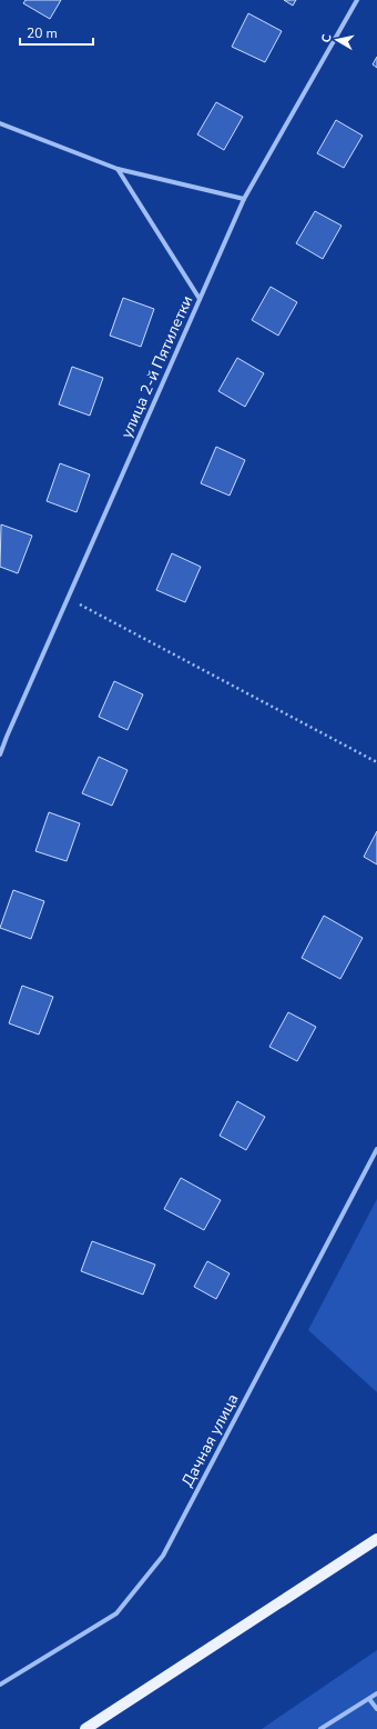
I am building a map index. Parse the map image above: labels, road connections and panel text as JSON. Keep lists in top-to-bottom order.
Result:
{
  "streets": {
    "street": ["улица 2-й Пятилетки", "Дачная улица"]
  },
  "scale_bar": "20 m",
  "north": "left"
}
